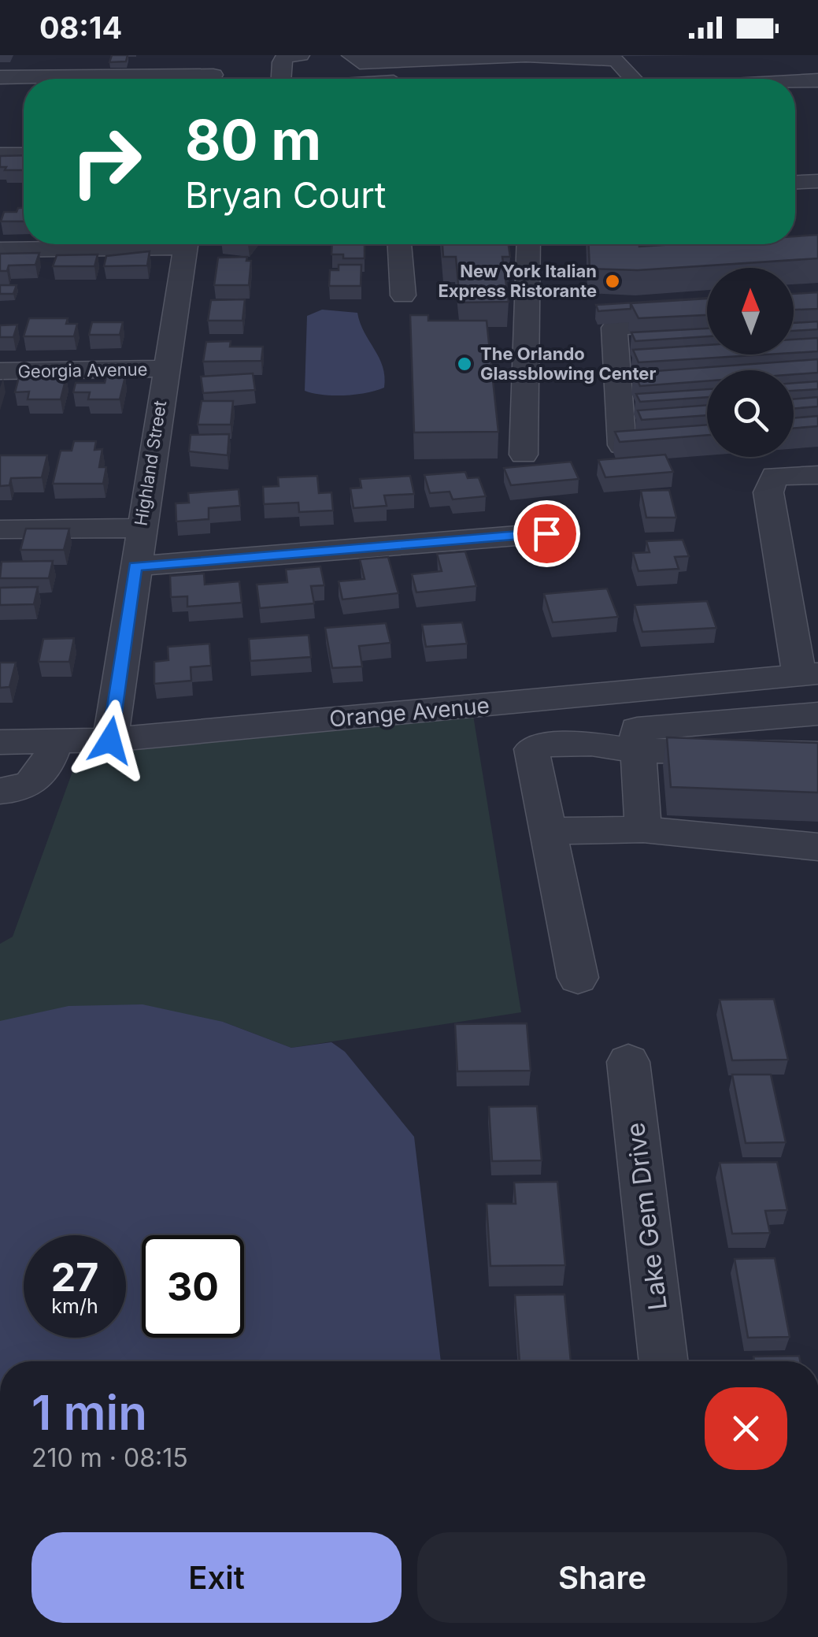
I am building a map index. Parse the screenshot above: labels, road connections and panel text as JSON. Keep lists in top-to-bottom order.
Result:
{
  "streets": {
    "street": [
      "Georgia Avenue",
      "Highland Street",
      "Orange Avenue",
      "Lake Gem Drive"
    ]
  },
  "crossings": [
    ["Georgia Avenue", "Highland Street"],
    ["Highland Street", "Orange Avenue"]
  ],
  "places": ["New York Italian Express Ristorante", "The Orlando Glassblowing Center"],
  "north": "top",
  "page": {
    "status": "08:14",
    "turn": ["80 m", "Bryan Court"],
    "speed": "27 km/h",
    "limit": "30",
    "heading": ["1 min", "210 m · 08:15"],
    "buttons": ["Exit", "Share"]
  }
}
